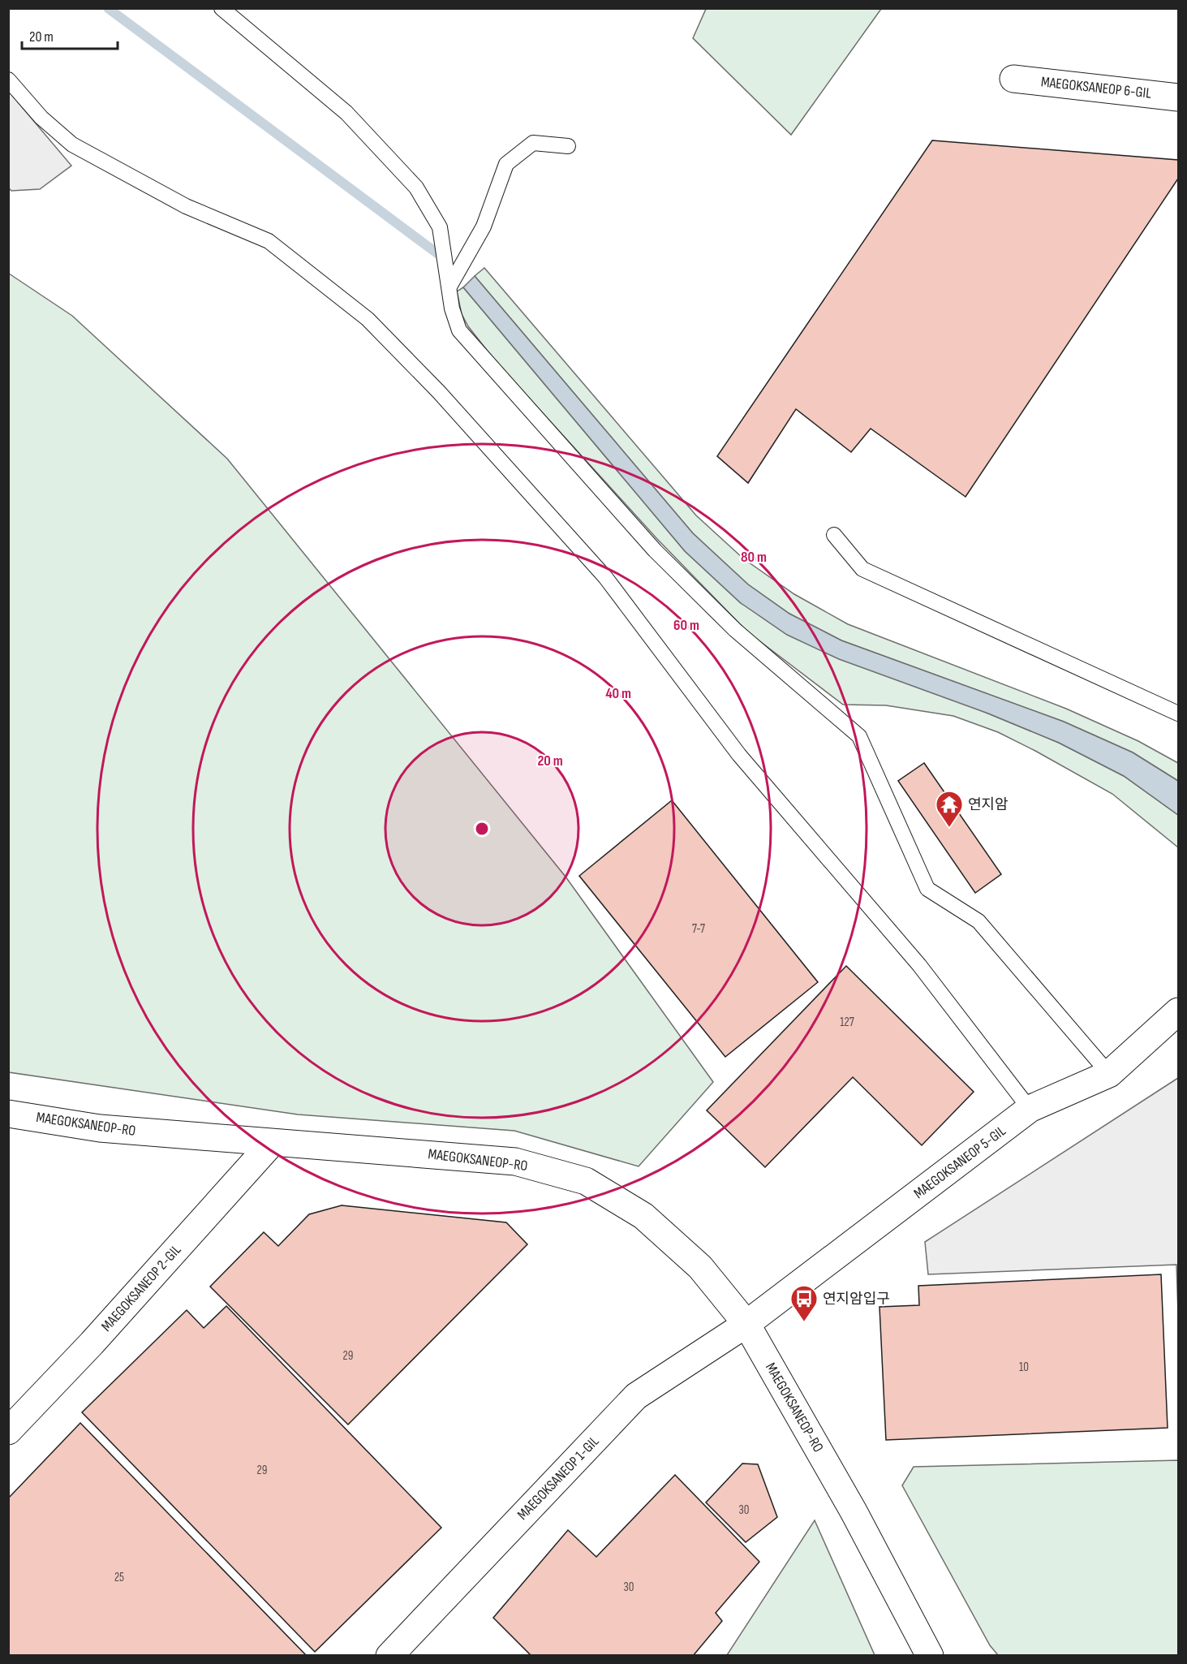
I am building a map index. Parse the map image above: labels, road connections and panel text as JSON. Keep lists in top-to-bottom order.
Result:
{
  "streets": {
    "street": [
      "MAEGOKSANEOP 6-GIL",
      "MAEGOKSANEOP-RO",
      "MAEGOKSANEOP 5-GIL",
      "MAEGOKSANEOP 2-GIL",
      "MAEGOKSANEOP 1-GIL"
    ]
  },
  "crossings": [
    ["MAEGOKSANEOP-RO", "MAEGOKSANEOP 5-GIL"],
    ["MAEGOKSANEOP-RO", "MAEGOKSANEOP 2-GIL"],
    ["MAEGOKSANEOP-RO", "MAEGOKSANEOP 1-GIL"],
    ["MAEGOKSANEOP 5-GIL", "MAEGOKSANEOP 1-GIL"]
  ],
  "places": {
    "temple": ["연지암"],
    "bus stop": ["연지암입구"]
  },
  "house_numbers": [
    "7-7",
    "127",
    "29",
    "10",
    "29",
    "30",
    "25",
    "30"
  ],
  "scale_bar": "20 m",
  "rings": [
    "80 m",
    "60 m",
    "40 m",
    "20 m"
  ]
}
